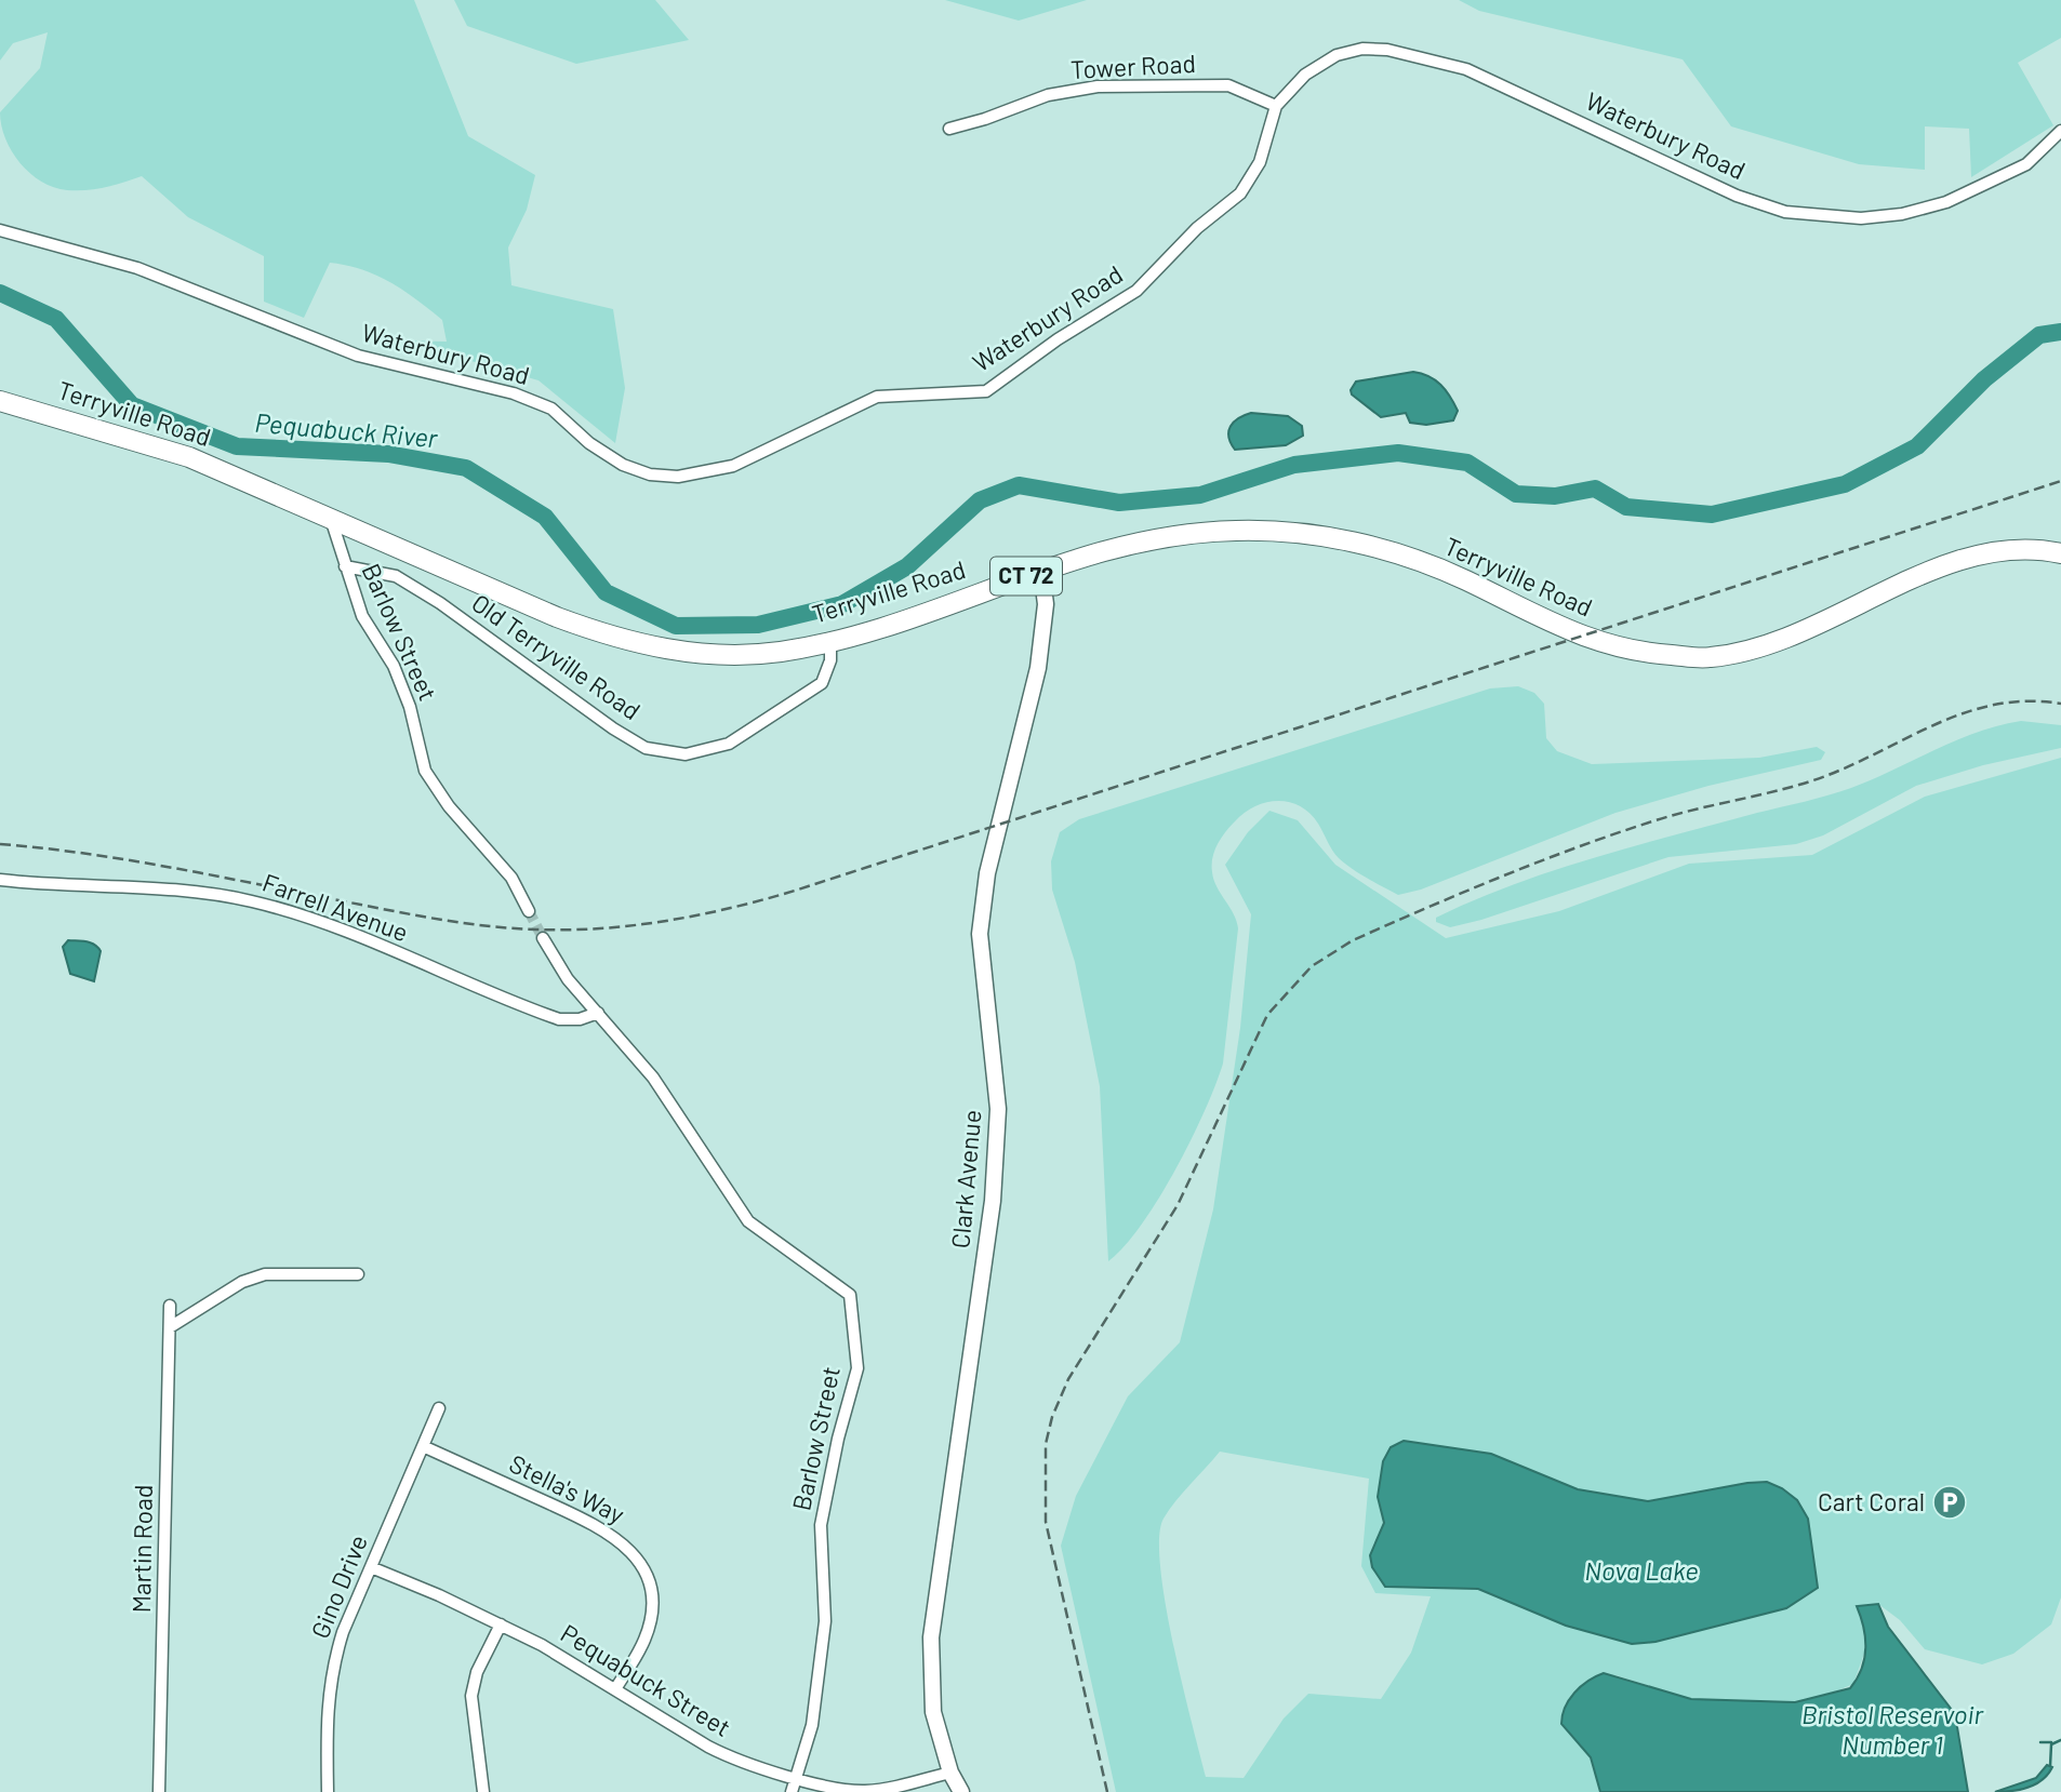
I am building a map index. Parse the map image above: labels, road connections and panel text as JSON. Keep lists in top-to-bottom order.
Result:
{
  "streets": {
    "highway": ["Terryville Road", "CT 72"],
    "main road": ["Clark Avenue"],
    "street": [
      "Tower Road",
      "Waterbury Road",
      "Barlow Street",
      "Old Terryville Road",
      "Farrell Avenue",
      "Stella's Way",
      "Martin Road",
      "Gino Drive",
      "Pequabuck Street"
    ]
  },
  "crossings": [
    ["Tower Road", "Waterbury Road"],
    ["Terryville Road", "Barlow Street"],
    ["Terryville Road", "Old Terryville Road"],
    ["Terryville Road", "Clark Avenue"],
    ["Barlow Street", "Old Terryville Road"],
    ["Barlow Street", "Farrell Avenue"],
    ["Barlow Street", "Pequabuck Street"],
    ["Clark Avenue", "Pequabuck Street"],
    ["Stella's Way", "Gino Drive"],
    ["Stella's Way", "Pequabuck Street"],
    ["Gino Drive", "Pequabuck Street"]
  ],
  "water": ["Pequabuck River", "Nova Lake", "Bristol Reservoir Number 1"],
  "places": {
    "parking": ["Cart Coral"]
  }
}
